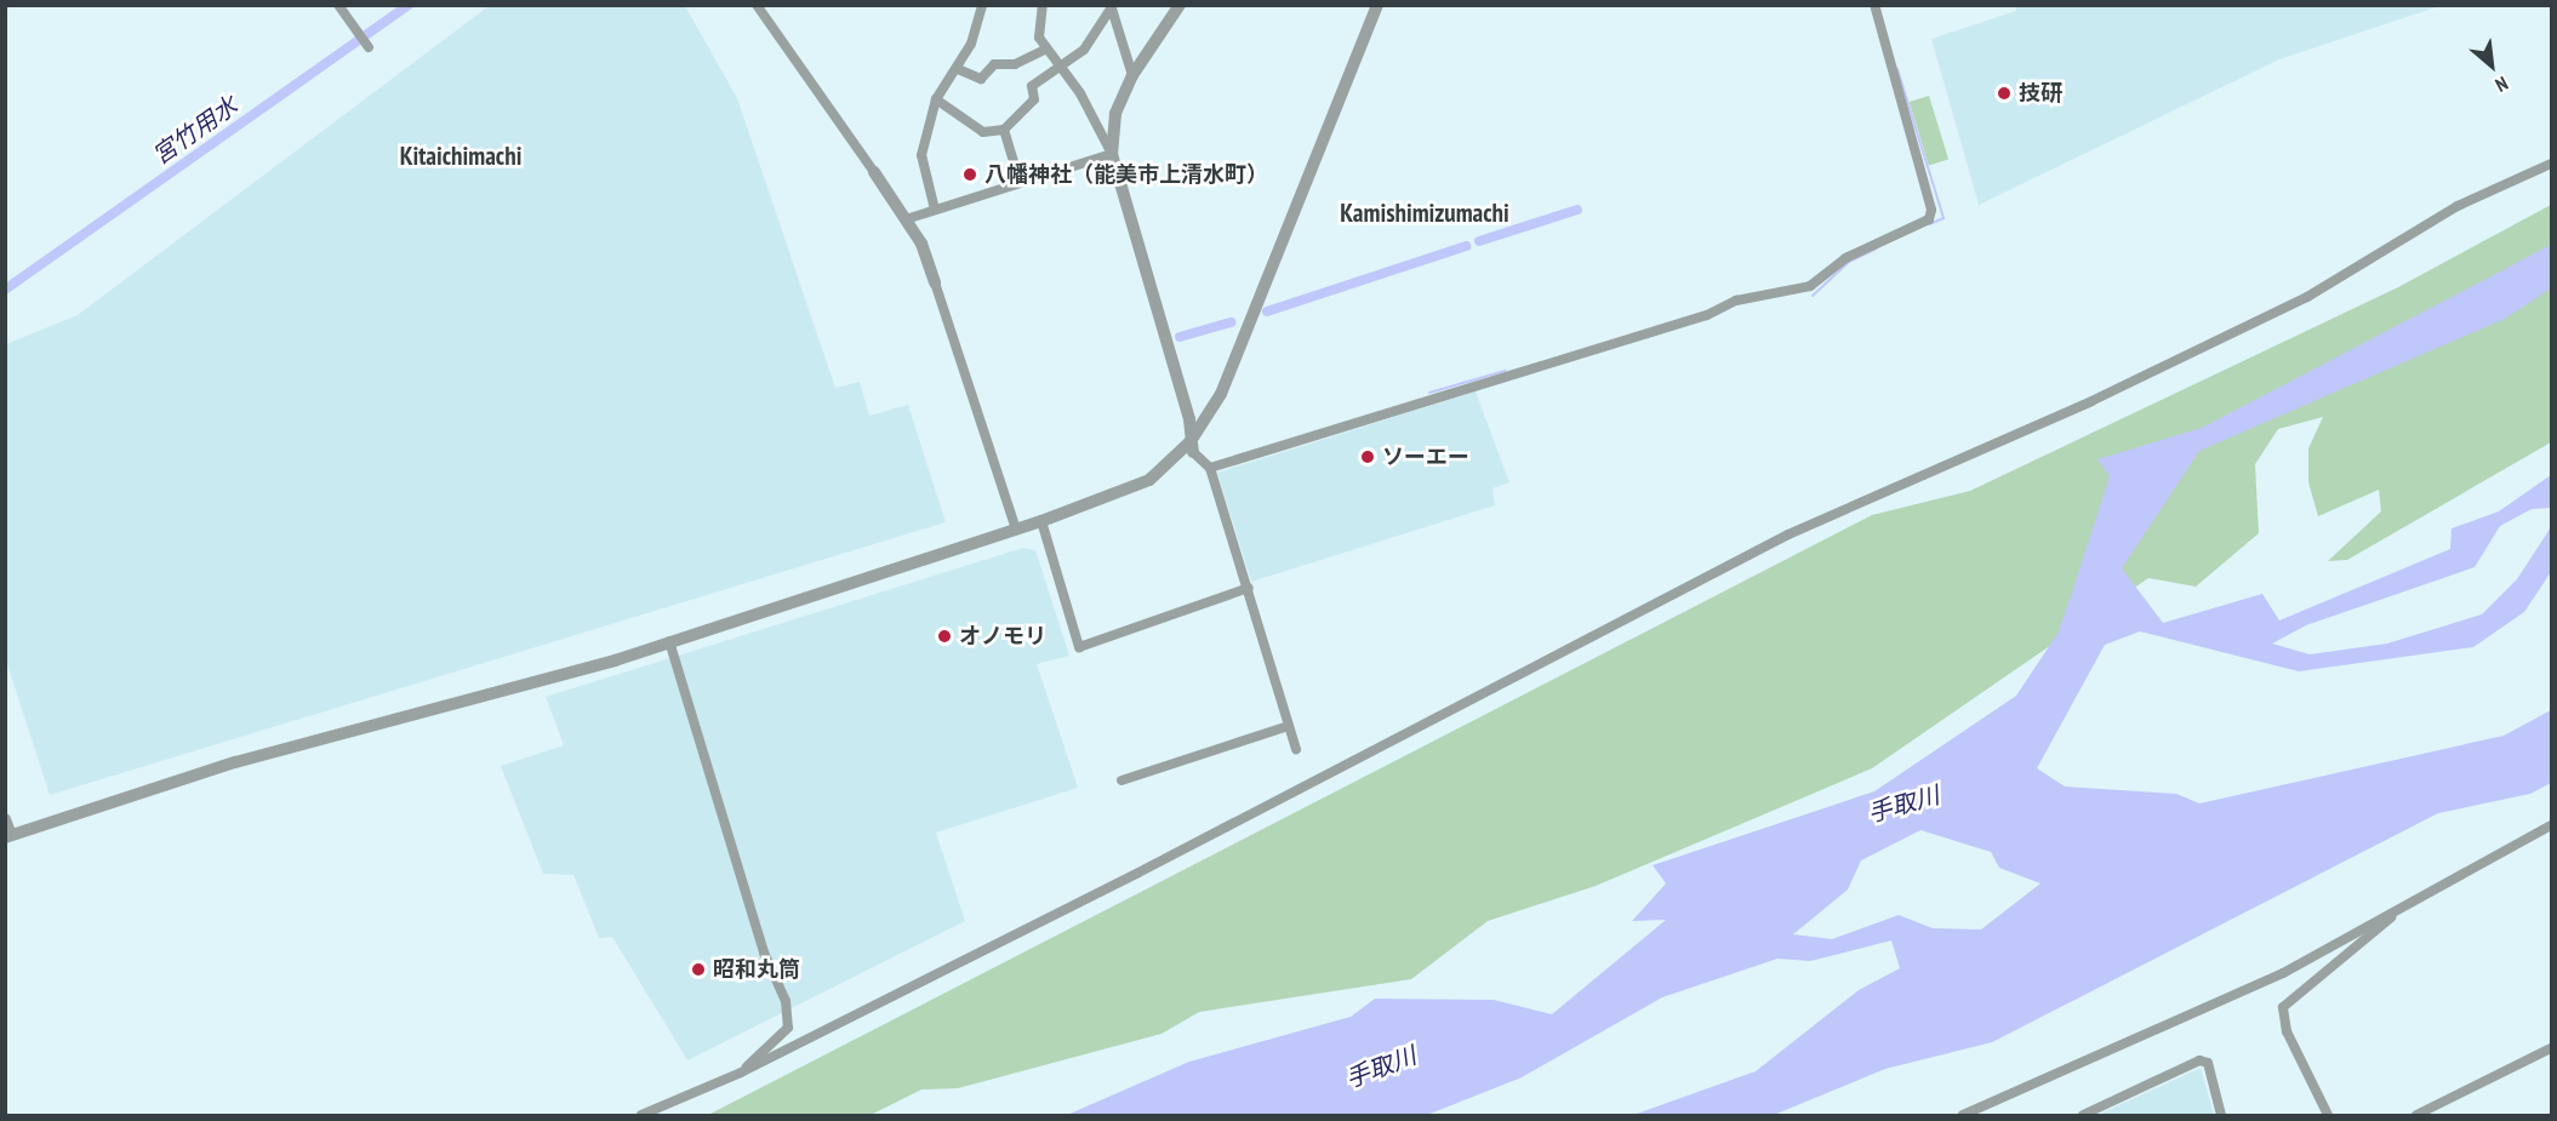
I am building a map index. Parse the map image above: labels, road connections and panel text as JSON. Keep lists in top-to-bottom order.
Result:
{
  "districts": ["Kitaichimachi", "Kamishimizumachi"],
  "water": ["宮竹用水", "手取川"],
  "places": [
    "技研",
    "八幡神社（能美市上清水町）",
    "ソーエー",
    "オノモリ",
    "昭和丸筒"
  ],
  "north": "bottom right"
}
